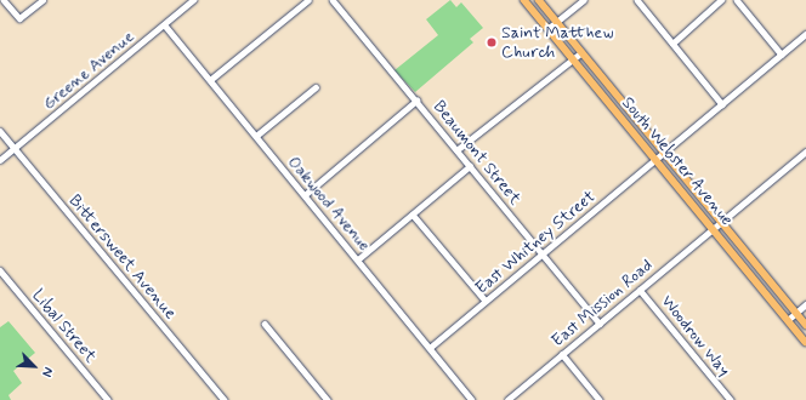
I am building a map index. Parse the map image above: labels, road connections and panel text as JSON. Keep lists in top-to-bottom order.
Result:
{
  "streets": {
    "main road": ["South Webster Avenue"],
    "street": [
      "Greene Avenue",
      "Beaumont Street",
      "Oakwood Avenue",
      "East Whitney Street",
      "Bittersweet Avenue",
      "East Mission Road",
      "Libal Street",
      "Woodrow Way"
    ]
  },
  "crossings": [
    ["Greene Avenue", "Oakwood Avenue"],
    ["Greene Avenue", "Bittersweet Avenue"],
    ["Beaumont Street", "East Whitney Street"],
    ["Beaumont Street", "East Mission Road"],
    ["South Webster Avenue", "East Whitney Street"],
    ["South Webster Avenue", "East Mission Road"],
    ["Oakwood Avenue", "East Whitney Street"],
    ["East Mission Road", "Woodrow Way"]
  ],
  "places": ["Saint Matthew Church"],
  "north": "bottom right"
}
